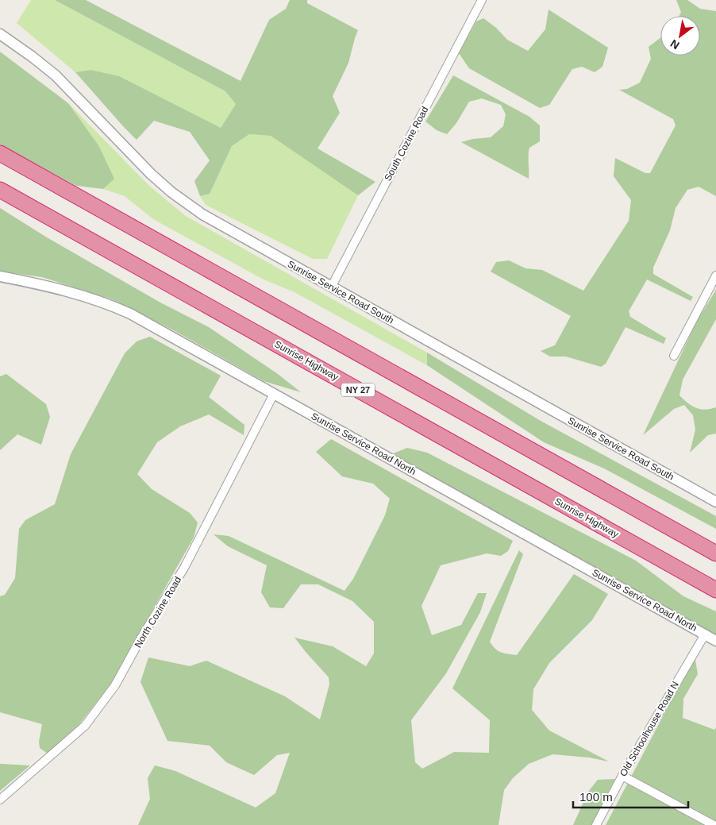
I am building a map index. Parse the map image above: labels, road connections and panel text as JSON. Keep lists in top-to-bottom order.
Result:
{
  "streets": {
    "highway": ["Sunrise Highway", "NY 27"],
    "street": [
      "South Cozine Road",
      "Sunrise Service Road South",
      "Sunrise Service Road North",
      "North Cozine Road",
      "Old Schoolhouse Road N"
    ]
  },
  "crossings": [
    ["South Cozine Road", "Sunrise Service Road South"],
    ["Sunrise Service Road North", "North Cozine Road"],
    ["Sunrise Service Road North", "Old Schoolhouse Road N"]
  ],
  "scale_bar": "100 m",
  "north": "bottom left"
}
